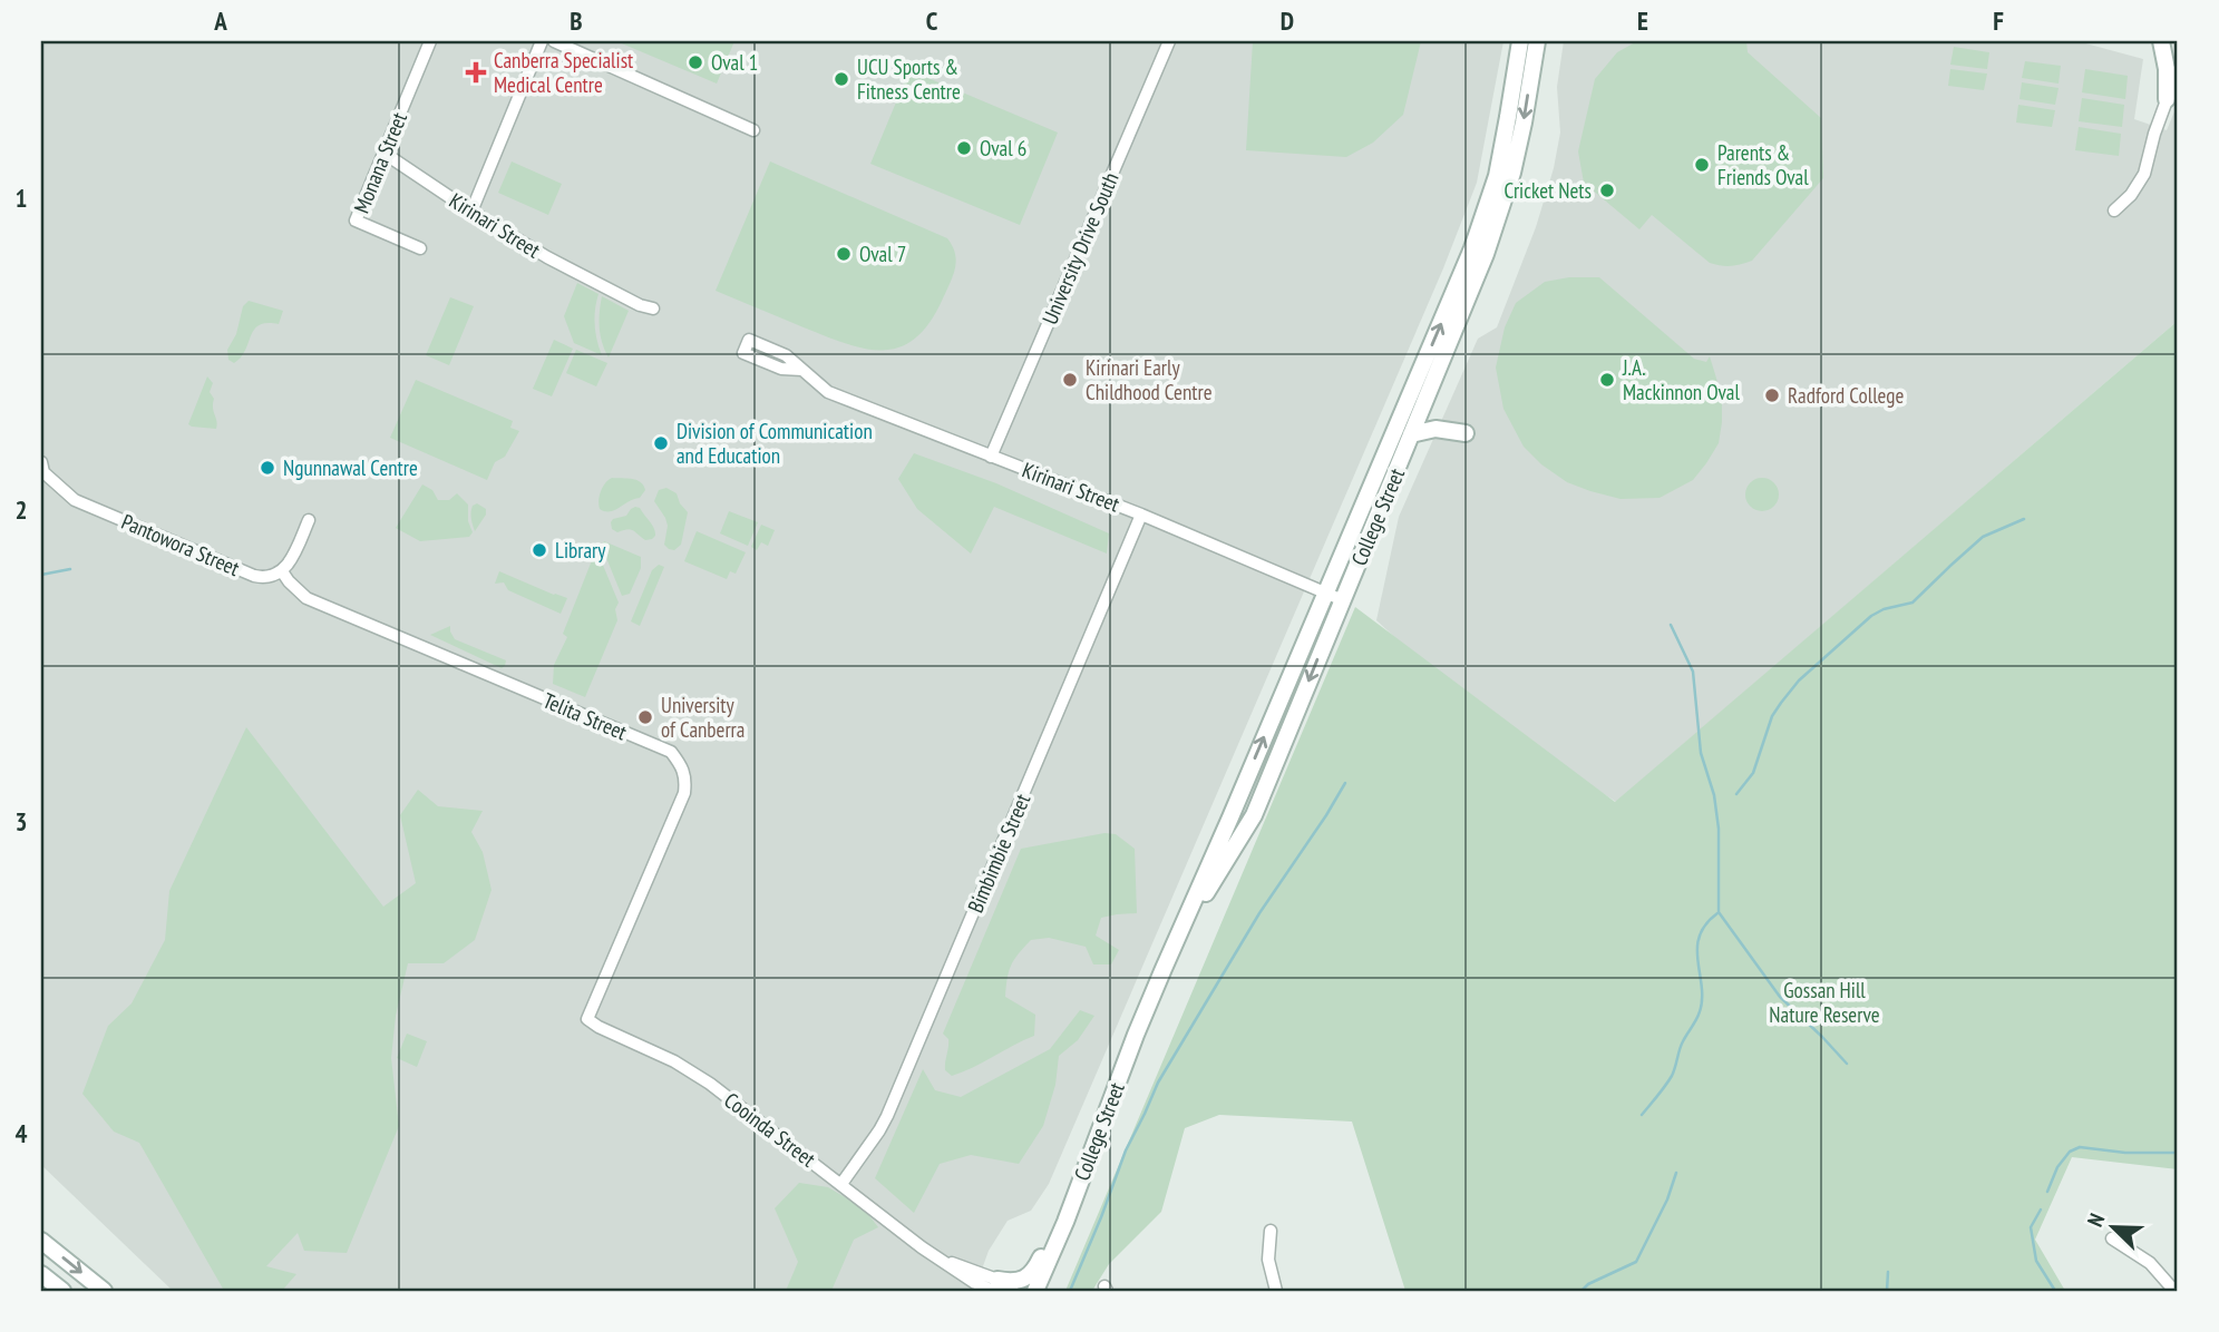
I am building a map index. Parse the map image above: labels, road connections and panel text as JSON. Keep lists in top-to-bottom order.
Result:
{
  "streets": {
    "street": [
      "Monana Street",
      "Kirinari Street",
      "University Drive South",
      "College Street",
      "Pantowora Street",
      "Telita Street",
      "Bimbimbie Street",
      "Cooinda Street"
    ]
  },
  "crossings": [
    ["Monana Street", "Kirinari Street"],
    ["Kirinari Street", "University Drive South"],
    ["Kirinari Street", "College Street"],
    ["Kirinari Street", "Bimbimbie Street"],
    ["Pantowora Street", "Telita Street"],
    ["Telita Street", "Cooinda Street"],
    ["Bimbimbie Street", "Cooinda Street"]
  ],
  "parks": ["Gossan Hill Nature Reserve"],
  "places": {
    "other": [
      "Oval 1",
      "UCU Sports & Fitness Centre",
      "Oval 6",
      "Parents & Friends Oval",
      "Cricket Nets",
      "Oval 7",
      "Kirinari Early Childhood Centre",
      "J.A. Mackinnon Oval",
      "Radford College",
      "Division of Communication and Education",
      "Ngunnawal Centre",
      "Library",
      "University of Canberra"
    ],
    "health": ["Canberra Specialist Medical Centre"]
  },
  "north": "top left",
  "grid": {
    "columns": [
      "A",
      "B",
      "C",
      "D",
      "E",
      "F"
    ],
    "rows": [
      "1",
      "2",
      "3",
      "4"
    ]
  }
}
